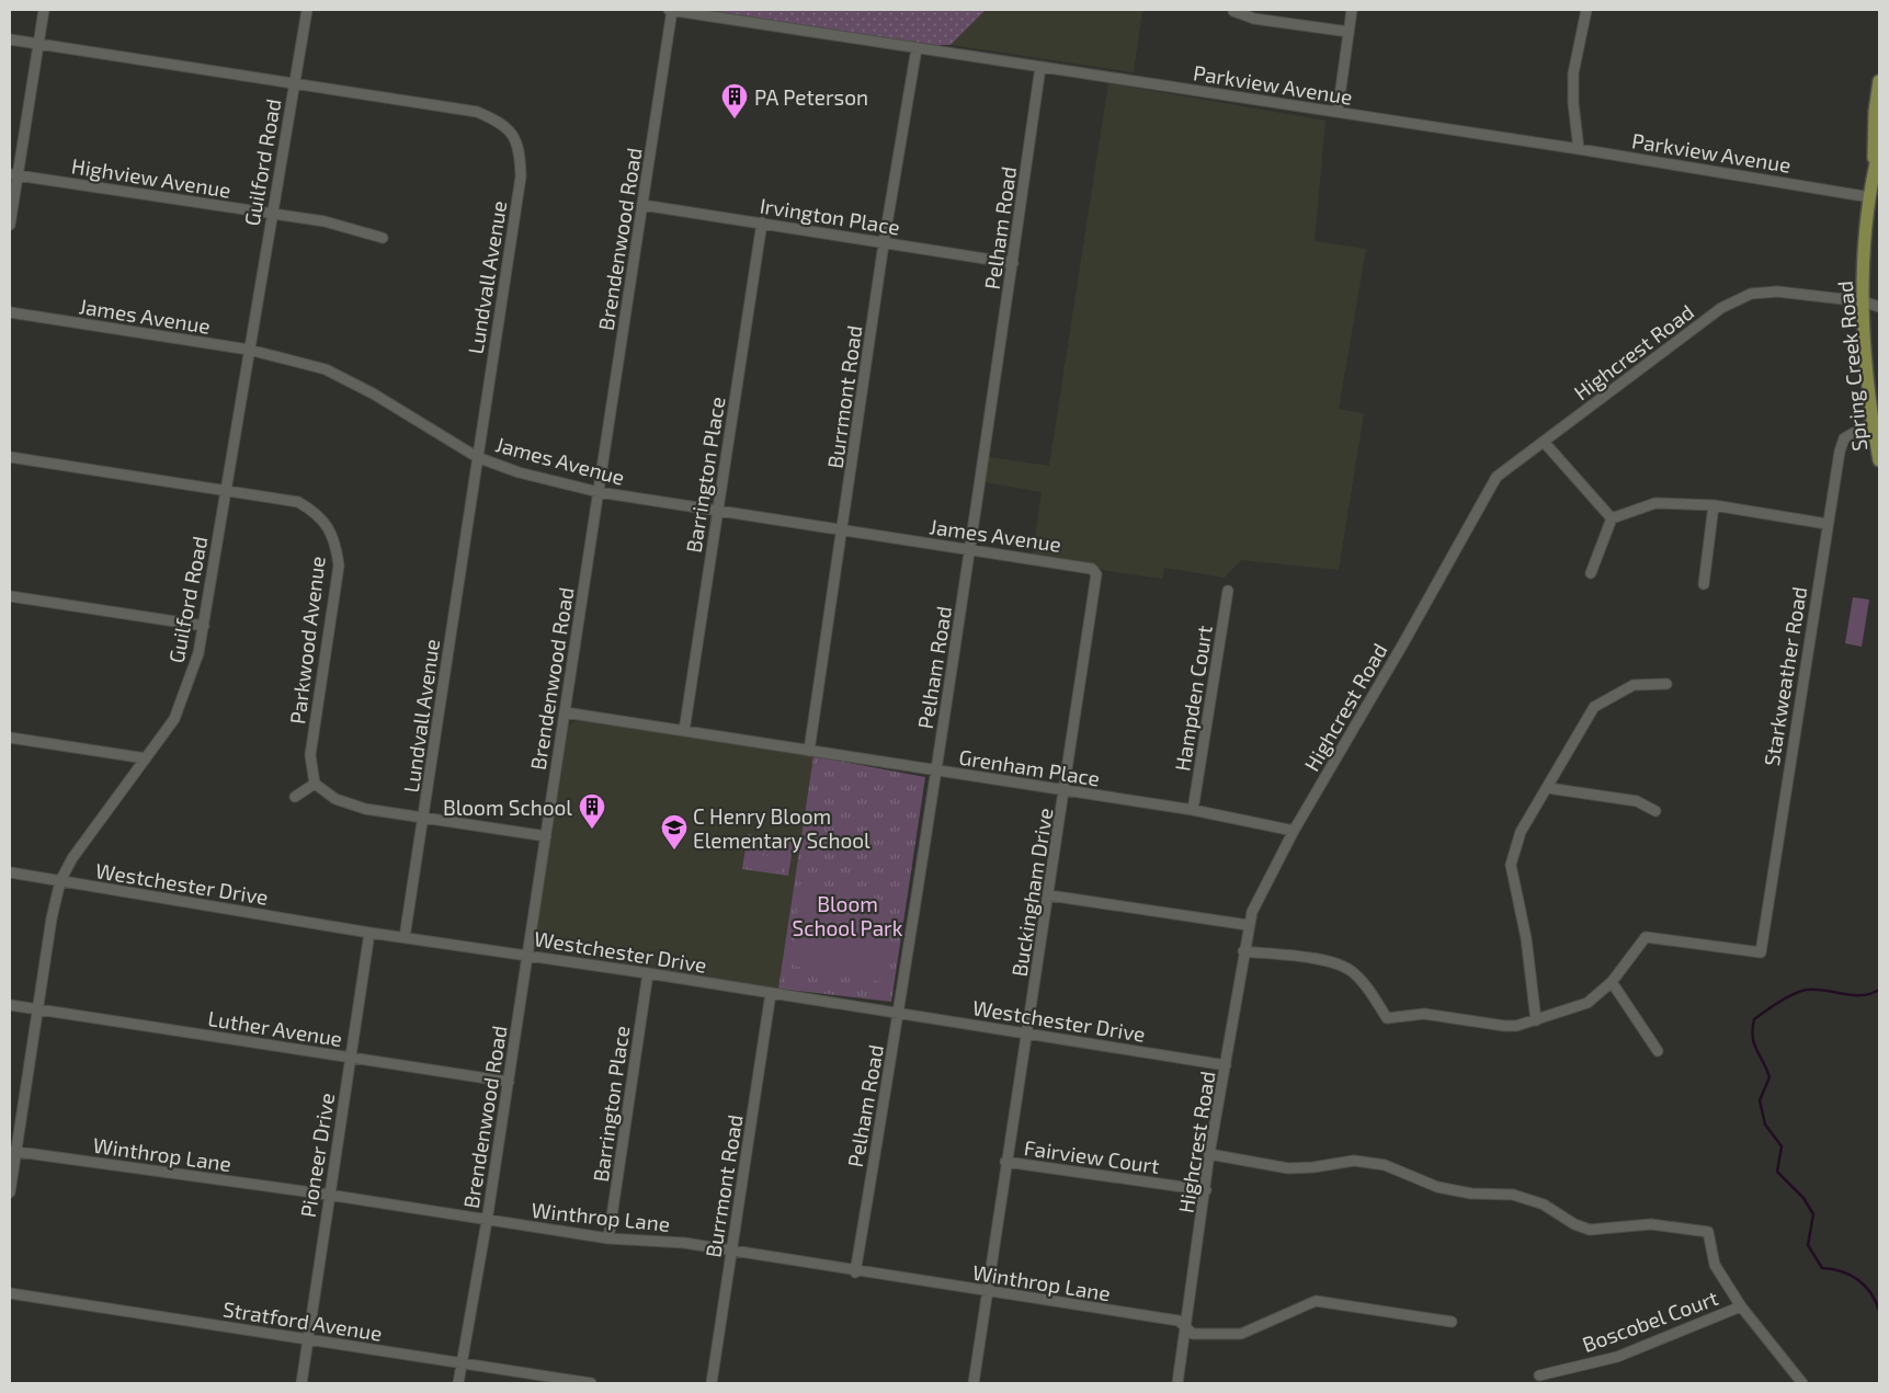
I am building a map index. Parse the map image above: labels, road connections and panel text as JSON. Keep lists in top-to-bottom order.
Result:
{
  "streets": {
    "main road": ["Spring Creek Road"],
    "street": [
      "Parkview Avenue",
      "Guilford Road",
      "Highview Avenue",
      "Irvington Place",
      "Pelham Road",
      "Brendenwood Road",
      "Lundvall Avenue",
      "James Avenue",
      "Highcrest Road",
      "Burrmont Road",
      "Barrington Place",
      "Parkwood Avenue",
      "Starkweather Road",
      "Hampden Court",
      "Grenham Place",
      "Westchester Drive",
      "Buckingham Drive",
      "Luther Avenue",
      "Winthrop Lane",
      "Pioneer Drive",
      "Fairview Court",
      "Stratford Avenue",
      "Boscobel Court"
    ]
  },
  "crossings": [
    ["Parkview Avenue", "Pelham Road"],
    ["Parkview Avenue", "Brendenwood Road"],
    ["Parkview Avenue", "Spring Creek Road"],
    ["Parkview Avenue", "Burrmont Road"],
    ["Guilford Road", "Highview Avenue"],
    ["Guilford Road", "Lundvall Avenue"],
    ["Guilford Road", "James Avenue"],
    ["Guilford Road", "Parkwood Avenue"],
    ["Guilford Road", "Westchester Drive"],
    ["Guilford Road", "Luther Avenue"],
    ["Guilford Road", "Winthrop Lane"],
    ["Irvington Place", "Pelham Road"],
    ["Irvington Place", "Brendenwood Road"],
    ["Irvington Place", "Burrmont Road"],
    ["Irvington Place", "Barrington Place"],
    ["Pelham Road", "James Avenue"],
    ["Pelham Road", "Grenham Place"],
    ["Pelham Road", "Westchester Drive"],
    ["Pelham Road", "Winthrop Lane"],
    ["Brendenwood Road", "James Avenue"],
    ["Brendenwood Road", "Grenham Place"],
    ["Brendenwood Road", "Westchester Drive"],
    ["Brendenwood Road", "Luther Avenue"],
    ["Brendenwood Road", "Winthrop Lane"],
    ["Brendenwood Road", "Stratford Avenue"],
    ["Lundvall Avenue", "James Avenue"],
    ["Lundvall Avenue", "Westchester Drive"],
    ["James Avenue", "Burrmont Road"],
    ["James Avenue", "Barrington Place"],
    ["James Avenue", "Buckingham Drive"],
    ["Highcrest Road", "Spring Creek Road"],
    ["Highcrest Road", "Grenham Place"],
    ["Highcrest Road", "Westchester Drive"],
    ["Highcrest Road", "Winthrop Lane"],
    ["Highcrest Road", "Fairview Court"],
    ["Spring Creek Road", "Starkweather Road"],
    ["Burrmont Road", "Grenham Place"],
    ["Burrmont Road", "Westchester Drive"],
    ["Burrmont Road", "Winthrop Lane"],
    ["Barrington Place", "Grenham Place"],
    ["Barrington Place", "Westchester Drive"],
    ["Barrington Place", "Winthrop Lane"],
    ["Hampden Court", "Grenham Place"],
    ["Grenham Place", "Buckingham Drive"],
    ["Westchester Drive", "Buckingham Drive"],
    ["Westchester Drive", "Pioneer Drive"],
    ["Buckingham Drive", "Winthrop Lane"],
    ["Buckingham Drive", "Fairview Court"],
    ["Luther Avenue", "Pioneer Drive"],
    ["Winthrop Lane", "Pioneer Drive"],
    ["Pioneer Drive", "Stratford Avenue"]
  ],
  "parks": ["Bloom School Park"],
  "places": {
    "building": ["PA Peterson", "Bloom School"],
    "school or university": ["C Henry Bloom Elementary School"]
  }
}
